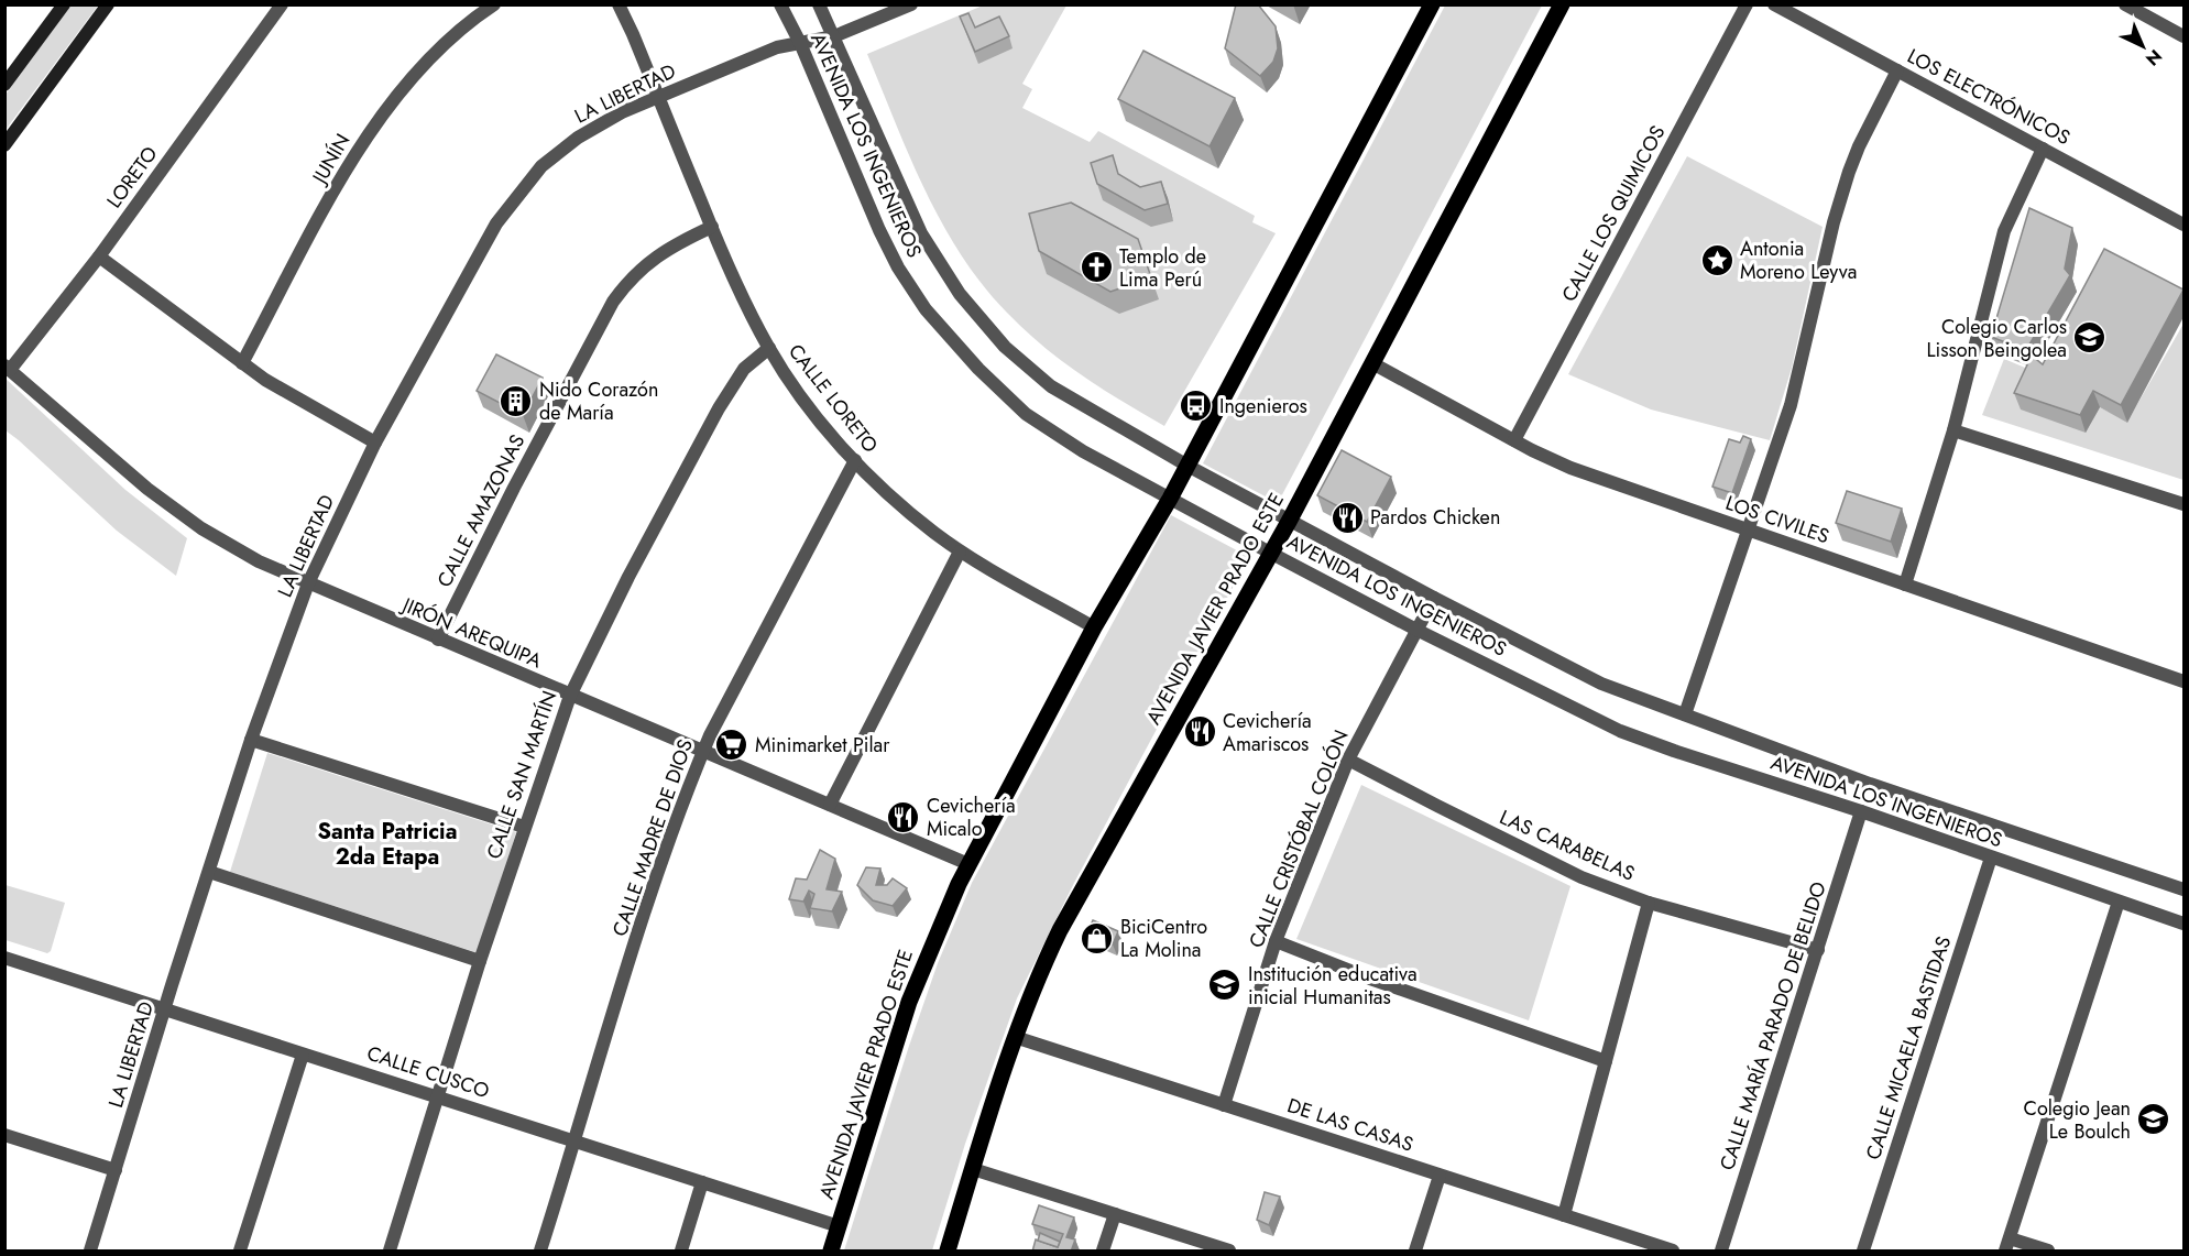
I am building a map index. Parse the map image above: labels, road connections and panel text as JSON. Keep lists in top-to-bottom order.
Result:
{
  "streets": {
    "main road": ["AVENIDA JAVIER PRADO ESTE"],
    "street": [
      "LA LIBERTAD",
      "LOS ELECTRÓNICOS",
      "AVENIDA LOS INGENIEROS",
      "JUNÍN",
      "LORETO",
      "CALLE LOS QUIMICOS",
      "CALLE LORETO",
      "CALLE AMAZONAS",
      "LOS CIVILES",
      "JIRÓN AREQUIPA",
      "CALLE SAN MARTÍN",
      "CALLE MADRE DE DIOS",
      "CALLE CRISTÓBAL COLÓN",
      "LAS CARABELAS",
      "CALLE MARÍA PARADO DE BELIDO",
      "CALLE MICAELA BASTIDAS",
      "CALLE CUSCO",
      "DE LAS CASAS"
    ]
  },
  "crossings": [
    ["LA LIBERTAD", "AVENIDA LOS INGENIEROS"],
    ["LA LIBERTAD", "CALLE LORETO"],
    ["LA LIBERTAD", "JIRÓN AREQUIPA"],
    ["LA LIBERTAD", "CALLE CUSCO"],
    ["AVENIDA LOS INGENIEROS", "AVENIDA JAVIER PRADO ESTE"],
    ["AVENIDA LOS INGENIEROS", "CALLE CRISTÓBAL COLÓN"],
    ["AVENIDA LOS INGENIEROS", "CALLE MARÍA PARADO DE BELIDO"],
    ["AVENIDA LOS INGENIEROS", "CALLE MICAELA BASTIDAS"],
    ["LORETO", "JIRÓN AREQUIPA"],
    ["CALLE LOS QUIMICOS", "LOS CIVILES"],
    ["CALLE LORETO", "CALLE AMAZONAS"],
    ["CALLE LORETO", "AVENIDA JAVIER PRADO ESTE"],
    ["CALLE LORETO", "CALLE SAN MARTÍN"],
    ["CALLE LORETO", "CALLE MADRE DE DIOS"],
    ["CALLE AMAZONAS", "JIRÓN AREQUIPA"],
    ["LOS CIVILES", "AVENIDA JAVIER PRADO ESTE"],
    ["AVENIDA JAVIER PRADO ESTE", "JIRÓN AREQUIPA"],
    ["AVENIDA JAVIER PRADO ESTE", "CALLE CUSCO"],
    ["AVENIDA JAVIER PRADO ESTE", "DE LAS CASAS"],
    ["JIRÓN AREQUIPA", "CALLE SAN MARTÍN"],
    ["JIRÓN AREQUIPA", "CALLE MADRE DE DIOS"],
    ["CALLE SAN MARTÍN", "CALLE CUSCO"],
    ["CALLE MADRE DE DIOS", "CALLE CUSCO"],
    ["CALLE CRISTÓBAL COLÓN", "LAS CARABELAS"],
    ["CALLE CRISTÓBAL COLÓN", "DE LAS CASAS"],
    ["LAS CARABELAS", "CALLE MARÍA PARADO DE BELIDO"]
  ],
  "districts": ["Santa Patricia 2da Etapa"],
  "places": {
    "place": ["Antonia Moreno Leyva"],
    "church": ["Templo de Lima Perú"],
    "school or university": ["Colegio Carlos Lisson Beingolea", "Institución educativa inicial Humanitas", "Colegio Jean Le Boulch"],
    "building": ["Nido Corazón de María"],
    "bus stop": ["Ingenieros"],
    "restaurant": ["Pardos Chicken", "Cevichería Amariscos", "Cevichería Micalo"],
    "supermarket": ["Minimarket Pilar"],
    "shop": ["BiciCentro La Molina"]
  },
  "north": "bottom right"
}
